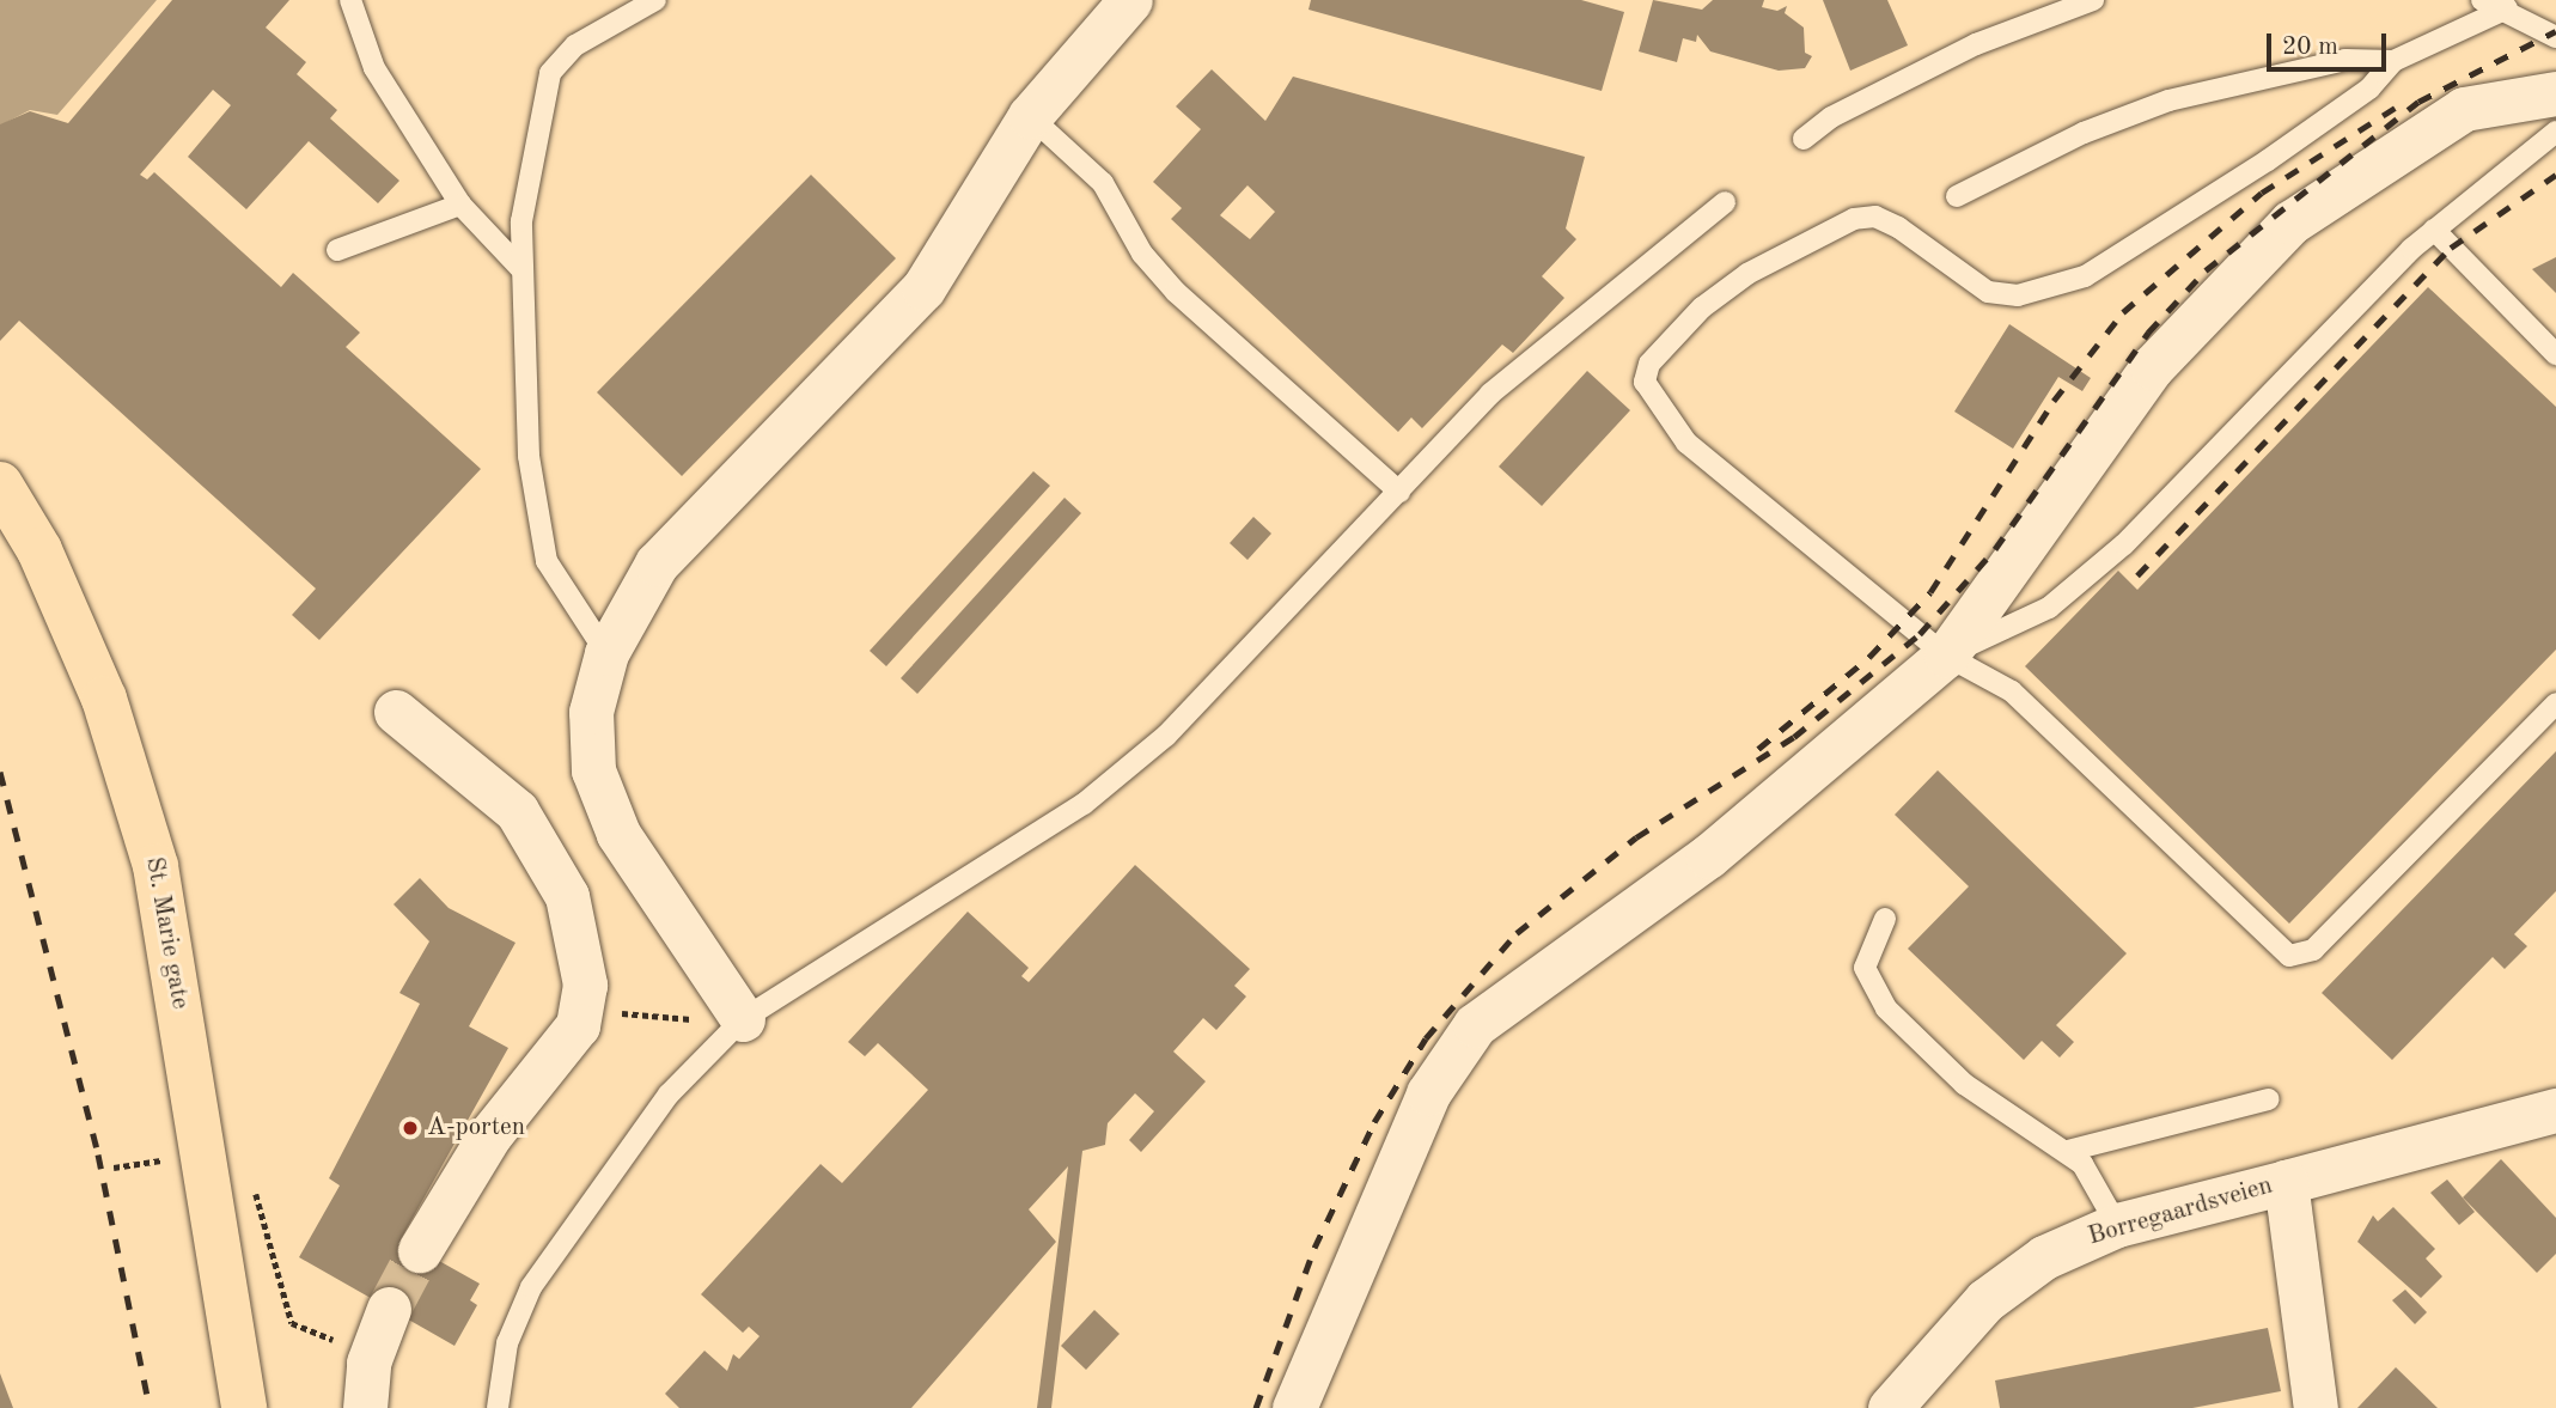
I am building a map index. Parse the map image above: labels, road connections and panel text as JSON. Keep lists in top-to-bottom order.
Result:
{
  "streets": {
    "main road": ["St. Marie gate"],
    "street": ["Borregaardsveien"]
  },
  "places": ["A-porten"],
  "scale_bar": "20 m"
}
